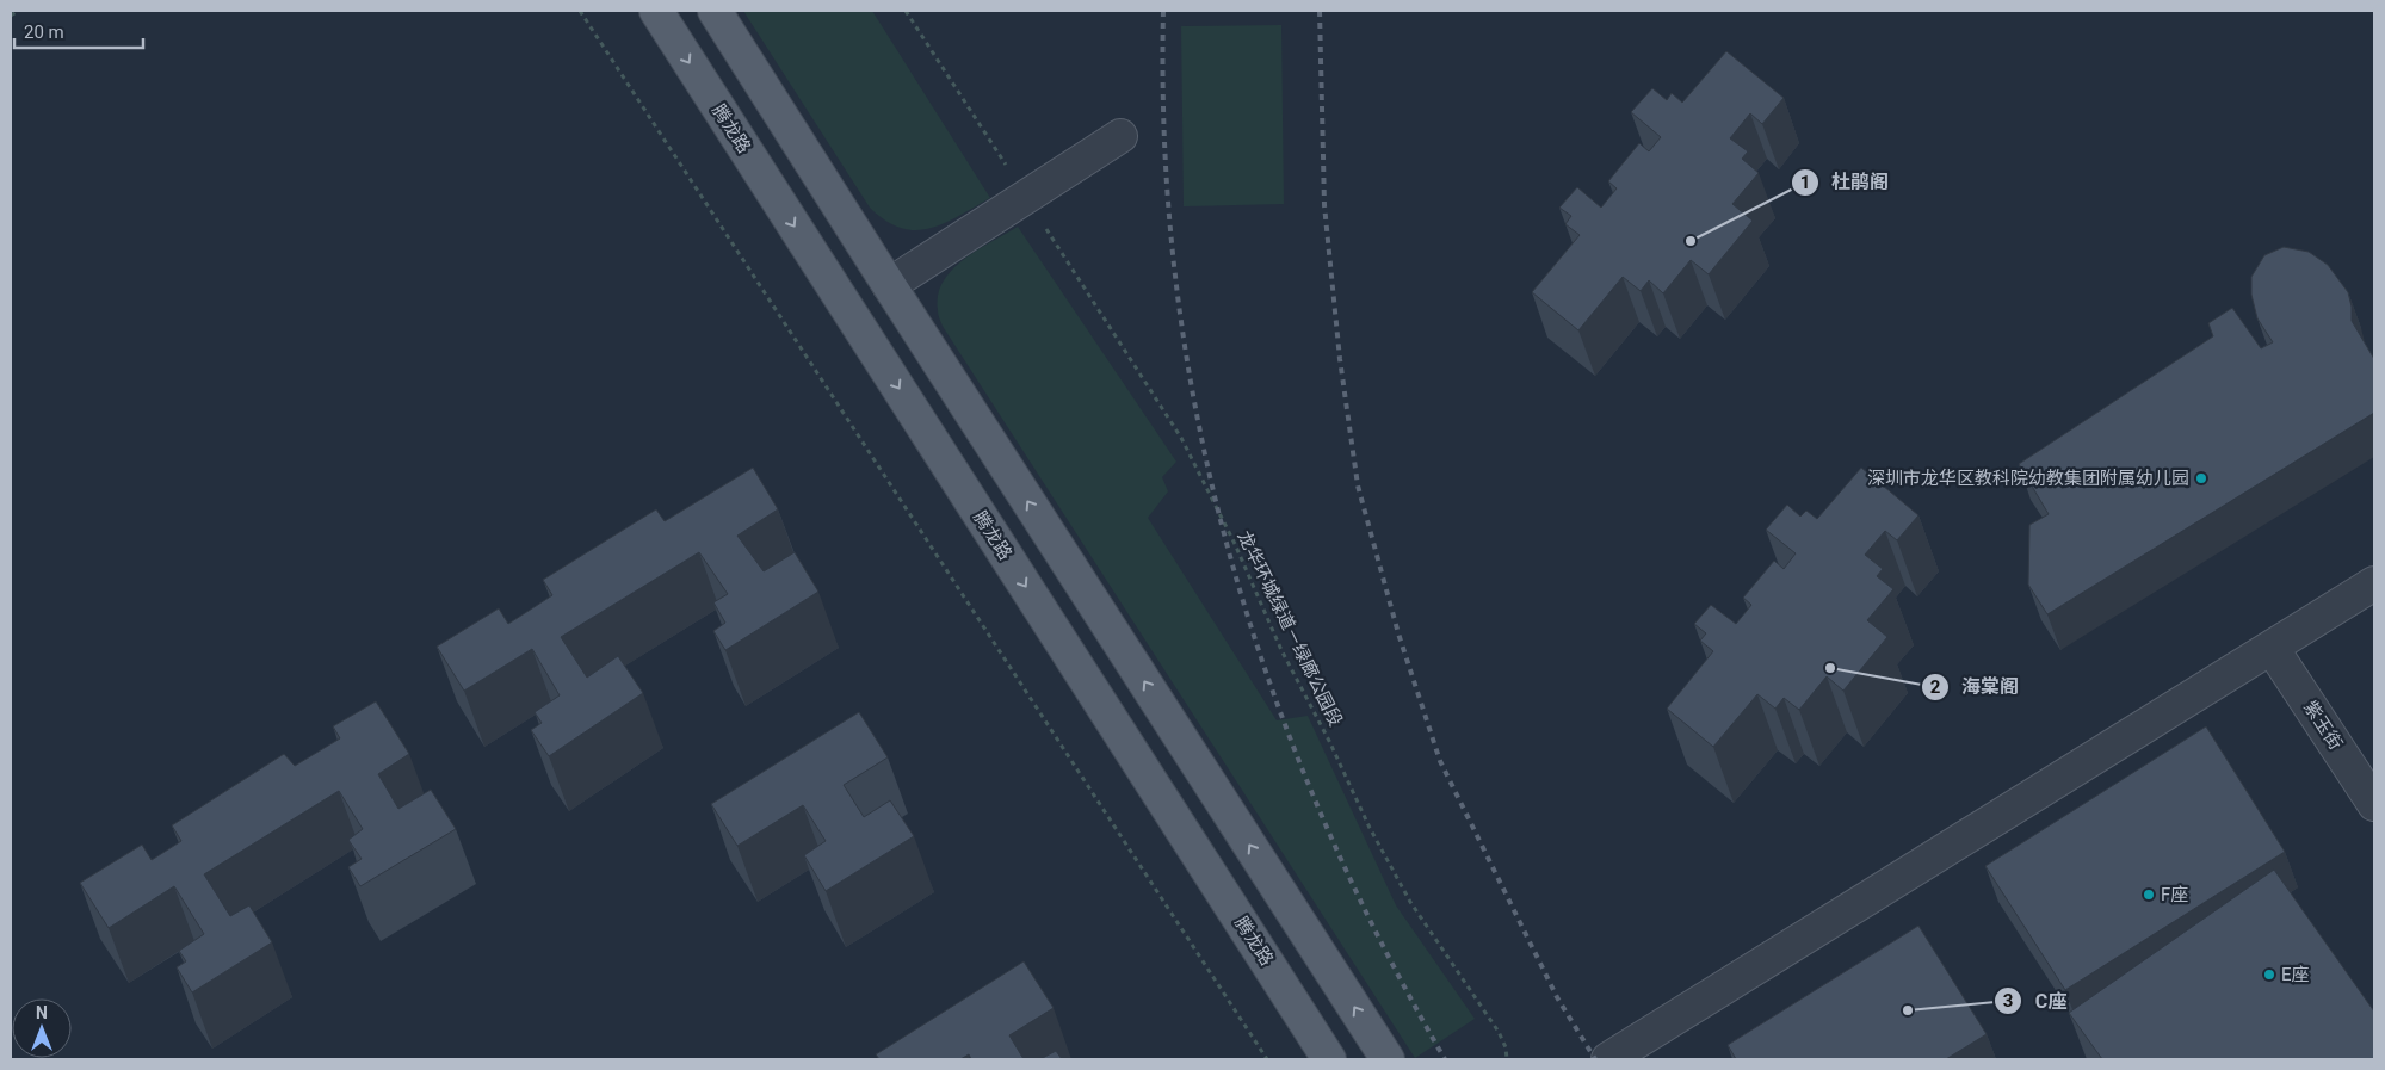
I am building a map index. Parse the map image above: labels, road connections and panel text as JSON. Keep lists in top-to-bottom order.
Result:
{
  "streets": {
    "main road": ["腾龙路"],
    "street": ["紫玉街"],
    "path": ["龙华环城绿道－绿廊公园段"]
  },
  "places": [
    "杜鹃阁",
    "深圳市龙华区教科院幼教集团附属幼儿园",
    "海棠阁",
    "F座",
    "E座",
    "C座"
  ],
  "scale_bar": "20 m",
  "north": "top"
}
